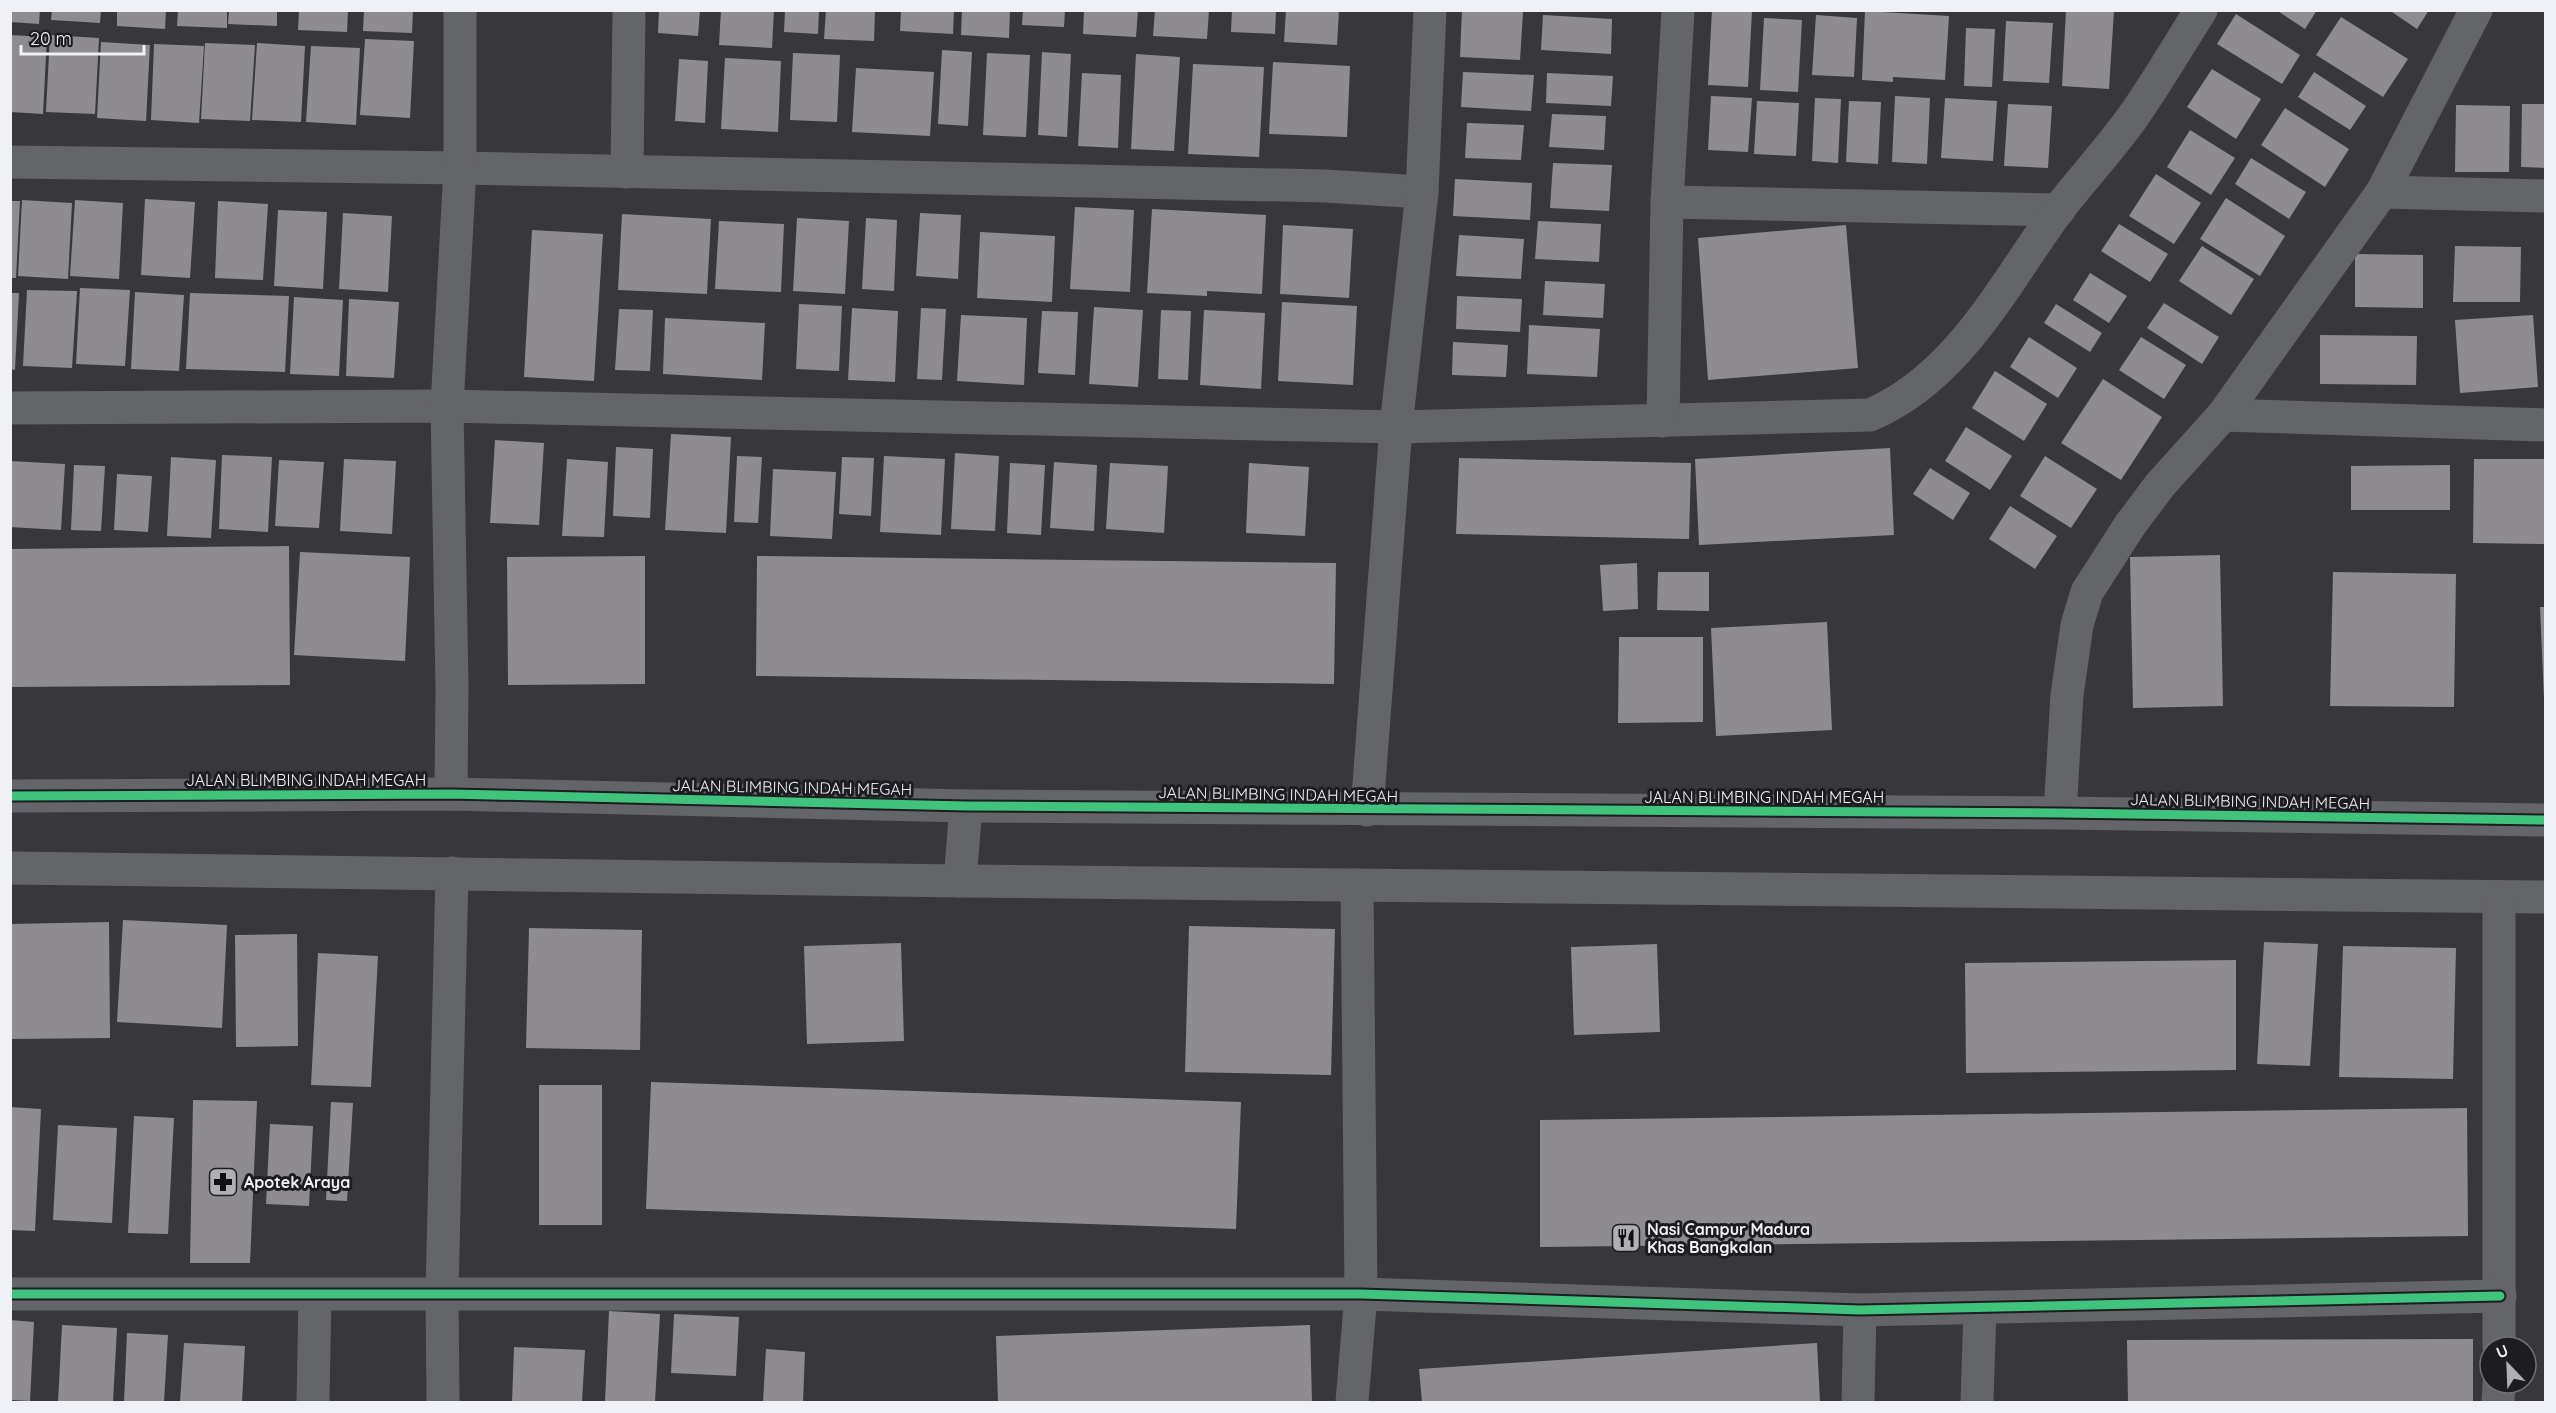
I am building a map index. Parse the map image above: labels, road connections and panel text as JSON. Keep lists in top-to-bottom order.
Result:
{
  "streets": {
    "street": ["JALAN BLIMBING INDAH MEGAH"]
  },
  "places": {
    "pharmacy": ["Apotek Araya"],
    "restaurant": ["Nasi Campur Madura Khas Bangkalan"]
  },
  "scale_bar": "20 m",
  "north": "top left"
}
